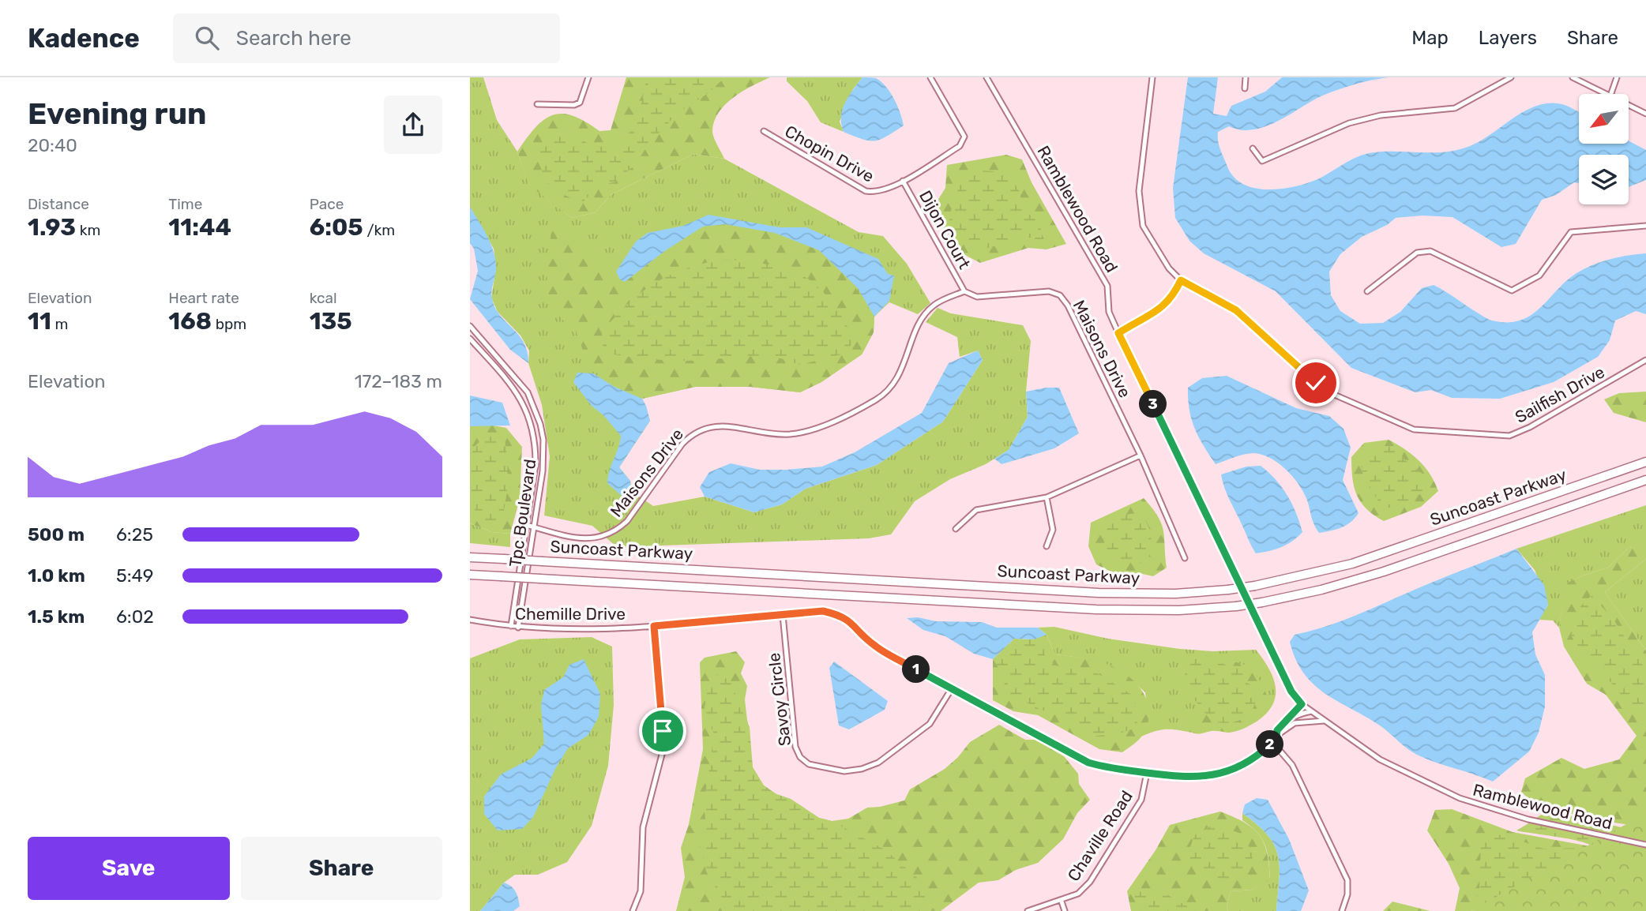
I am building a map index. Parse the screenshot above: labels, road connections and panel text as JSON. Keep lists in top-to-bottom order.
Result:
{
  "streets": {
    "highway": ["Suncoast Parkway"],
    "street": [
      "Chopin Drive",
      "Ramblewood Road",
      "Dijon Court",
      "Maisons Drive",
      "Sailfish Drive",
      "Tpc Boulevard",
      "Chemille Drive",
      "Savoy Circle",
      "Chaville Road"
    ]
  },
  "crossings": [
    ["Chopin Drive", "Dijon Court"],
    ["Ramblewood Road", "Chemille Drive"],
    ["Dijon Court", "Maisons Drive"],
    ["Maisons Drive", "Tpc Boulevard"],
    ["Tpc Boulevard", "Chemille Drive"],
    ["Chemille Drive", "Savoy Circle"],
    ["Chemille Drive", "Chaville Road"]
  ],
  "north": "bottom left",
  "page": {
    "header": "Kadence",
    "search": "Search here",
    "nav": ["Map", "Layers", "Share"],
    "heading": ["Evening run", "20:40"],
    "stats": [
      ["Distance", "1.93 km"],
      ["Time", "11:44"],
      ["Pace", "6:05 /km"],
      ["Elevation", "11 m"],
      ["Heart rate", "168 bpm"],
      ["kcal", "135"]
    ],
    "chart": ["Elevation", "172–183 m"],
    "pins": ["3", "1", "2"],
    "list": [
      {
        "name": "500 m",
        "note": "6:25"
      },
      {
        "name": "1.0 km",
        "note": "5:49"
      },
      {
        "name": "1.5 km",
        "note": "6:02"
      }
    ],
    "buttons": ["Save", "Share"]
  }
}
